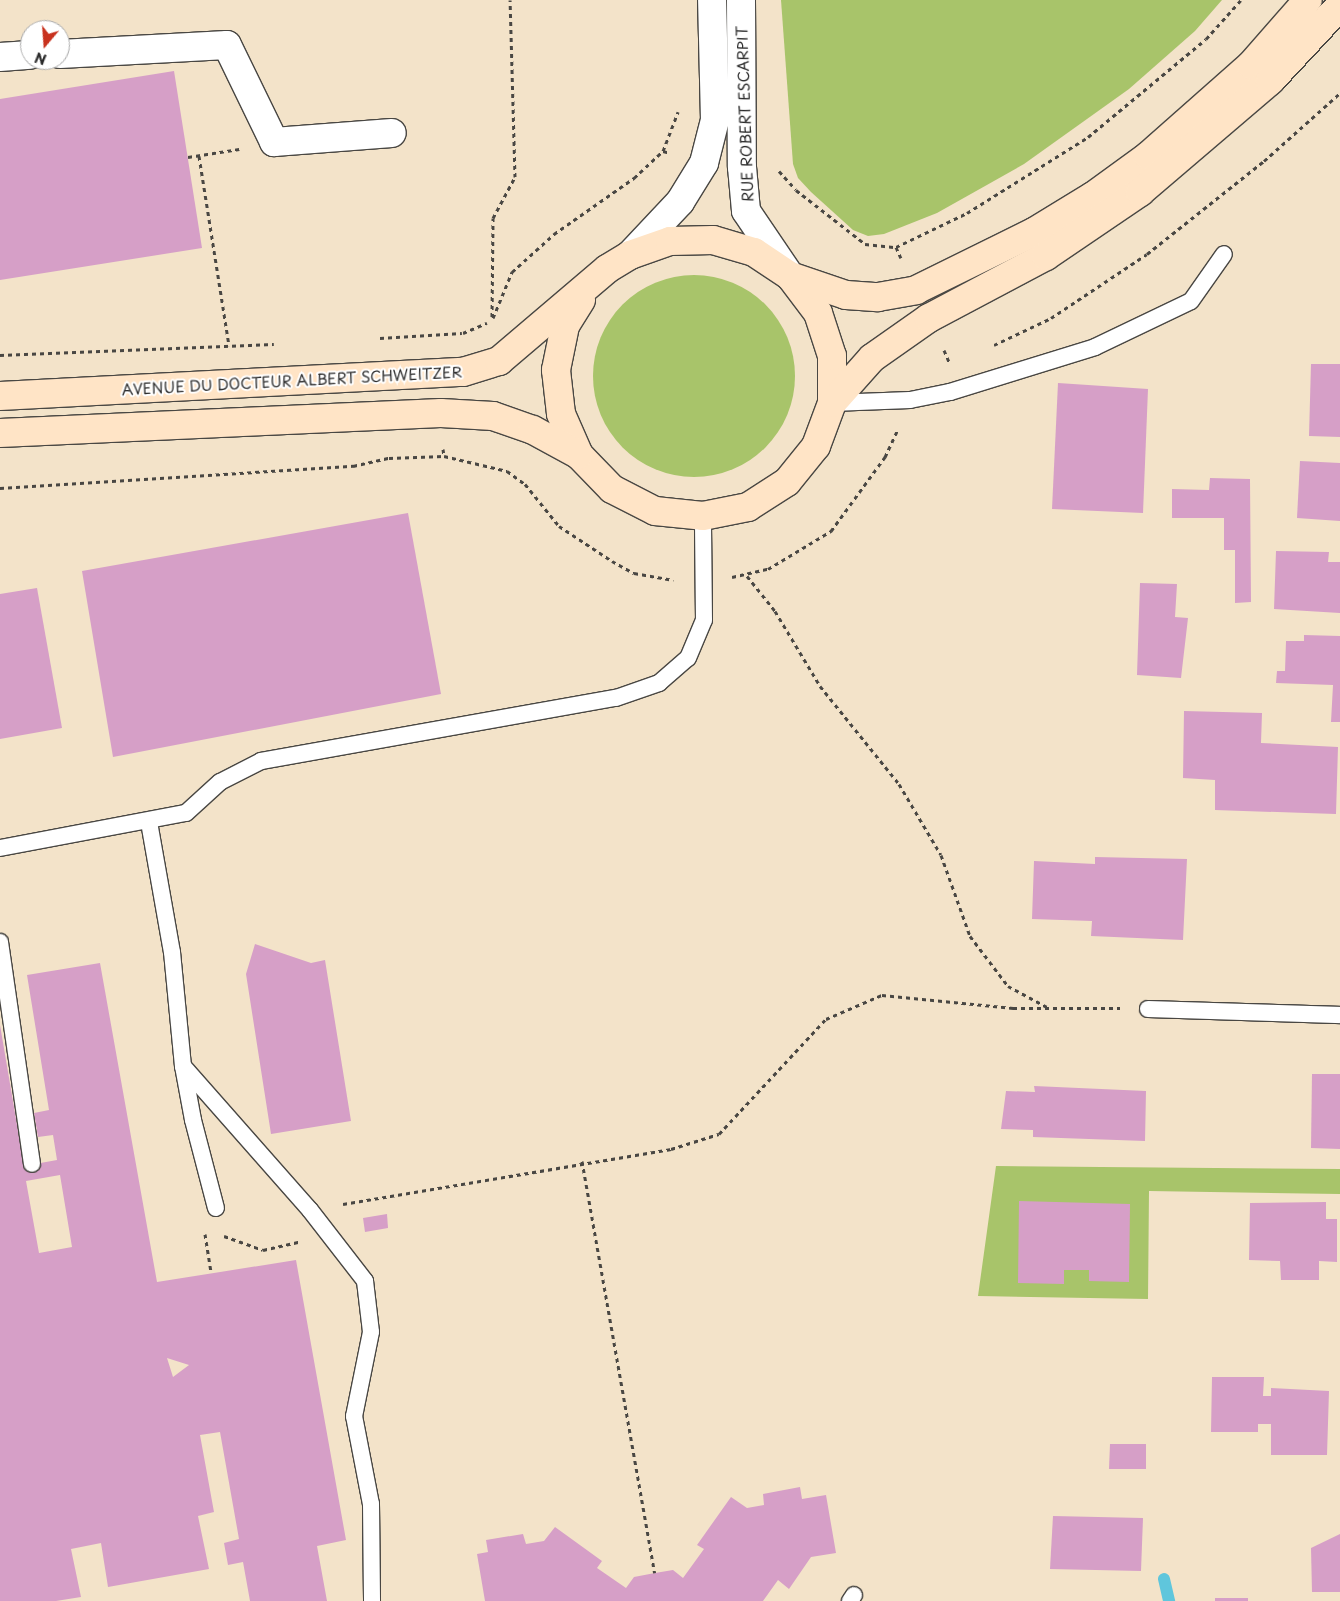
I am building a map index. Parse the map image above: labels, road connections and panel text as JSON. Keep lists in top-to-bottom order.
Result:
{
  "streets": {
    "main road": ["AVENUE DU DOCTEUR ALBERT SCHWEITZER"],
    "street": ["RUE ROBERT ESCARPIT"]
  },
  "crossings": [
    ["RUE ROBERT ESCARPIT", "AVENUE DU DOCTEUR ALBERT SCHWEITZER"]
  ],
  "north": "bottom"
}
